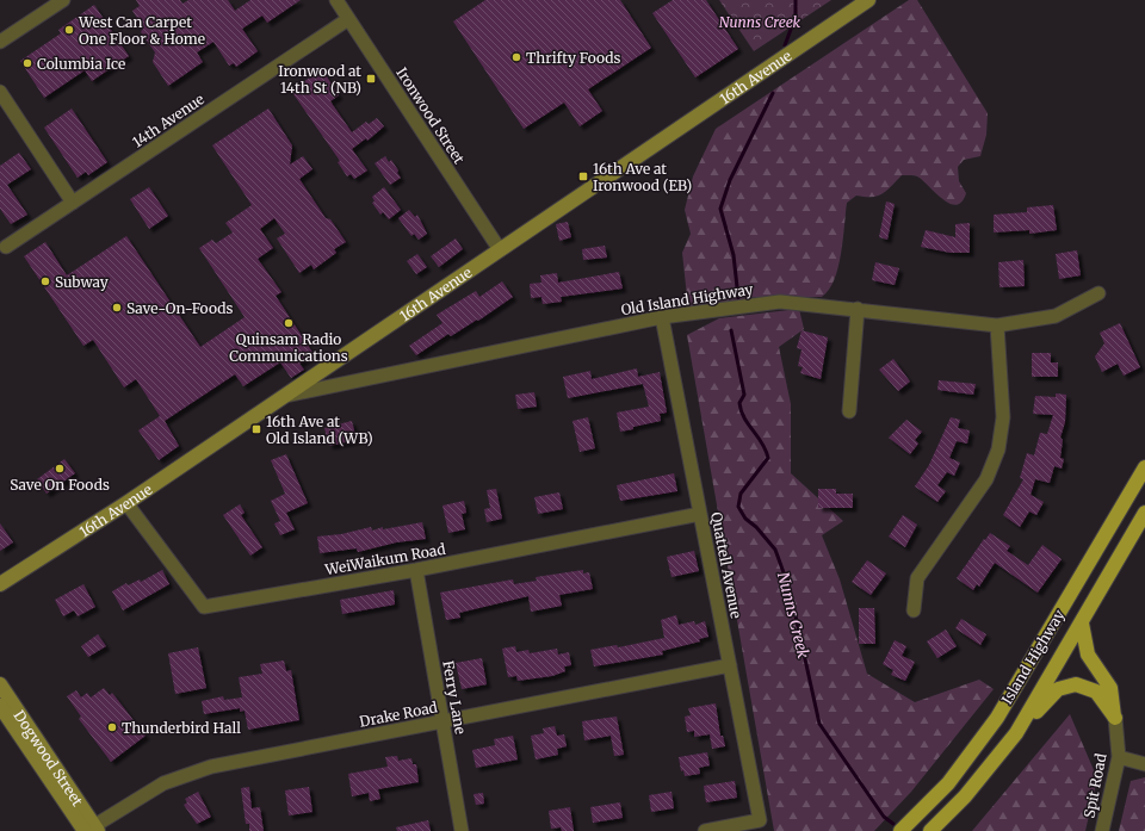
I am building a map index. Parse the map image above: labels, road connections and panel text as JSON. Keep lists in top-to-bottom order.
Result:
{
  "streets": {
    "main road": ["Island Highway"],
    "street": [
      "16th Avenue",
      "Ironwood Street",
      "14th Avenue",
      "Old Island Highway",
      "WeiWaikum Road",
      "Quattell Avenue",
      "Ferry Lane",
      "Drake Road",
      "Dogwood Street",
      "Spit Road"
    ]
  },
  "crossings": [
    ["16th Avenue", "Ironwood Street"],
    ["16th Avenue", "Old Island Highway"],
    ["16th Avenue", "WeiWaikum Road"],
    ["Ironwood Street", "14th Avenue"],
    ["Old Island Highway", "Quattell Avenue"],
    ["WeiWaikum Road", "Quattell Avenue"],
    ["WeiWaikum Road", "Ferry Lane"],
    ["Quattell Avenue", "Drake Road"],
    ["Ferry Lane", "Drake Road"],
    ["Drake Road", "Dogwood Street"]
  ],
  "water": ["Nunns Creek"],
  "parks": ["Nunns Creek"],
  "places": {
    "other": [
      "West Can Carpet One Floor & Home",
      "Thrifty Foods",
      "Columbia Ice",
      "Subway",
      "Save-On-Foods",
      "Quinsam Radio Communications",
      "Save On Foods",
      "Thunderbird Hall"
    ],
    "transit": ["Ironwood at 14th St (NB)", "16th Ave at Ironwood (EB)", "16th Ave at Old Island (WB)"]
  }
}
